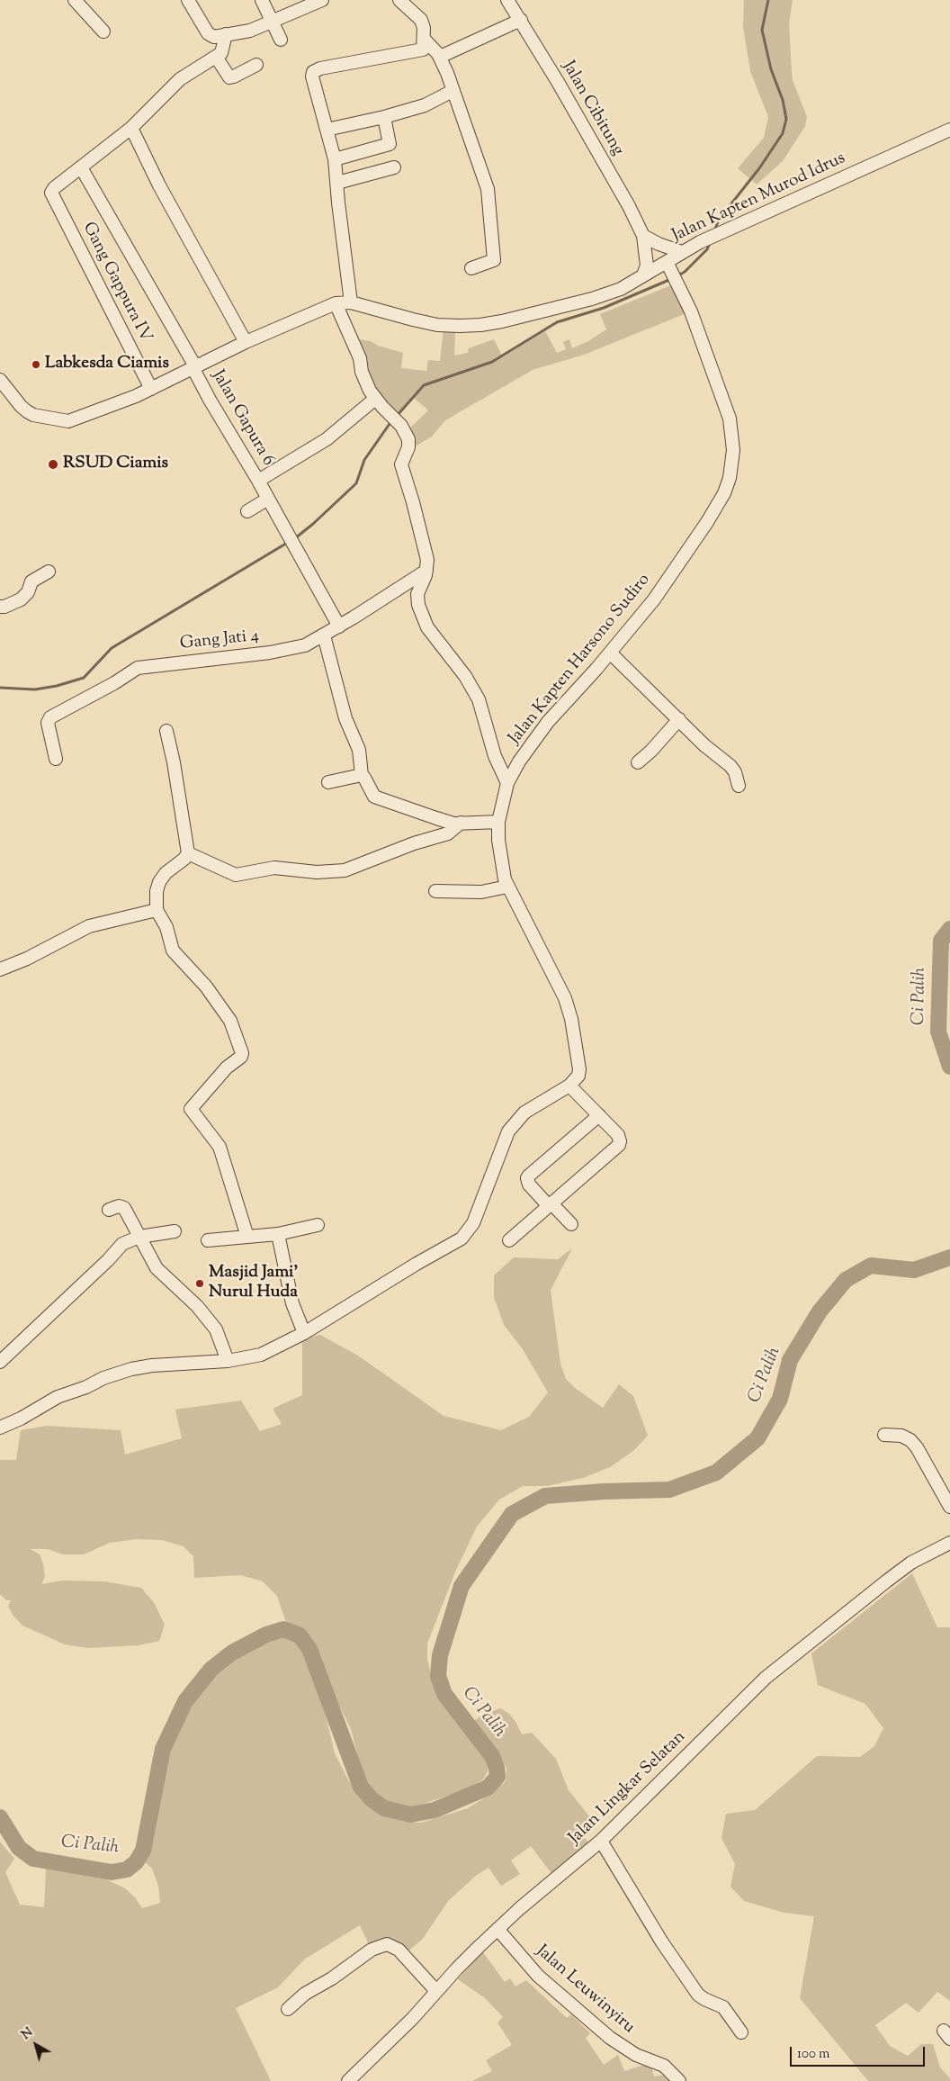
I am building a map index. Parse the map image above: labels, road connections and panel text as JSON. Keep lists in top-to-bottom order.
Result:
{
  "streets": {
    "street": [
      "Jalan Cibitung",
      "Jalan Kapten Murod Idrus",
      "Gang Gappura IV",
      "Jalan Gapura 6",
      "Gang Jati 4",
      "Jalan Kapten Harsono Sudiro",
      "Jalan Lingkar Selatan",
      "Jalan Leuwinyiru"
    ]
  },
  "crossings": [
    ["Jalan Kapten Murod Idrus", "Gang Gappura IV"],
    ["Jalan Kapten Murod Idrus", "Jalan Gapura 6"],
    ["Jalan Kapten Murod Idrus", "Jalan Kapten Harsono Sudiro"],
    ["Gang Gappura IV", "Jalan Gapura 6"],
    ["Jalan Lingkar Selatan", "Jalan Leuwinyiru"]
  ],
  "water": ["Ci Palih"],
  "places": ["Labkesda Ciamis", "RSUD Ciamis", "Masjid Jami' Nurul Huda"],
  "scale_bar": "100 m",
  "north": "top left"
}
